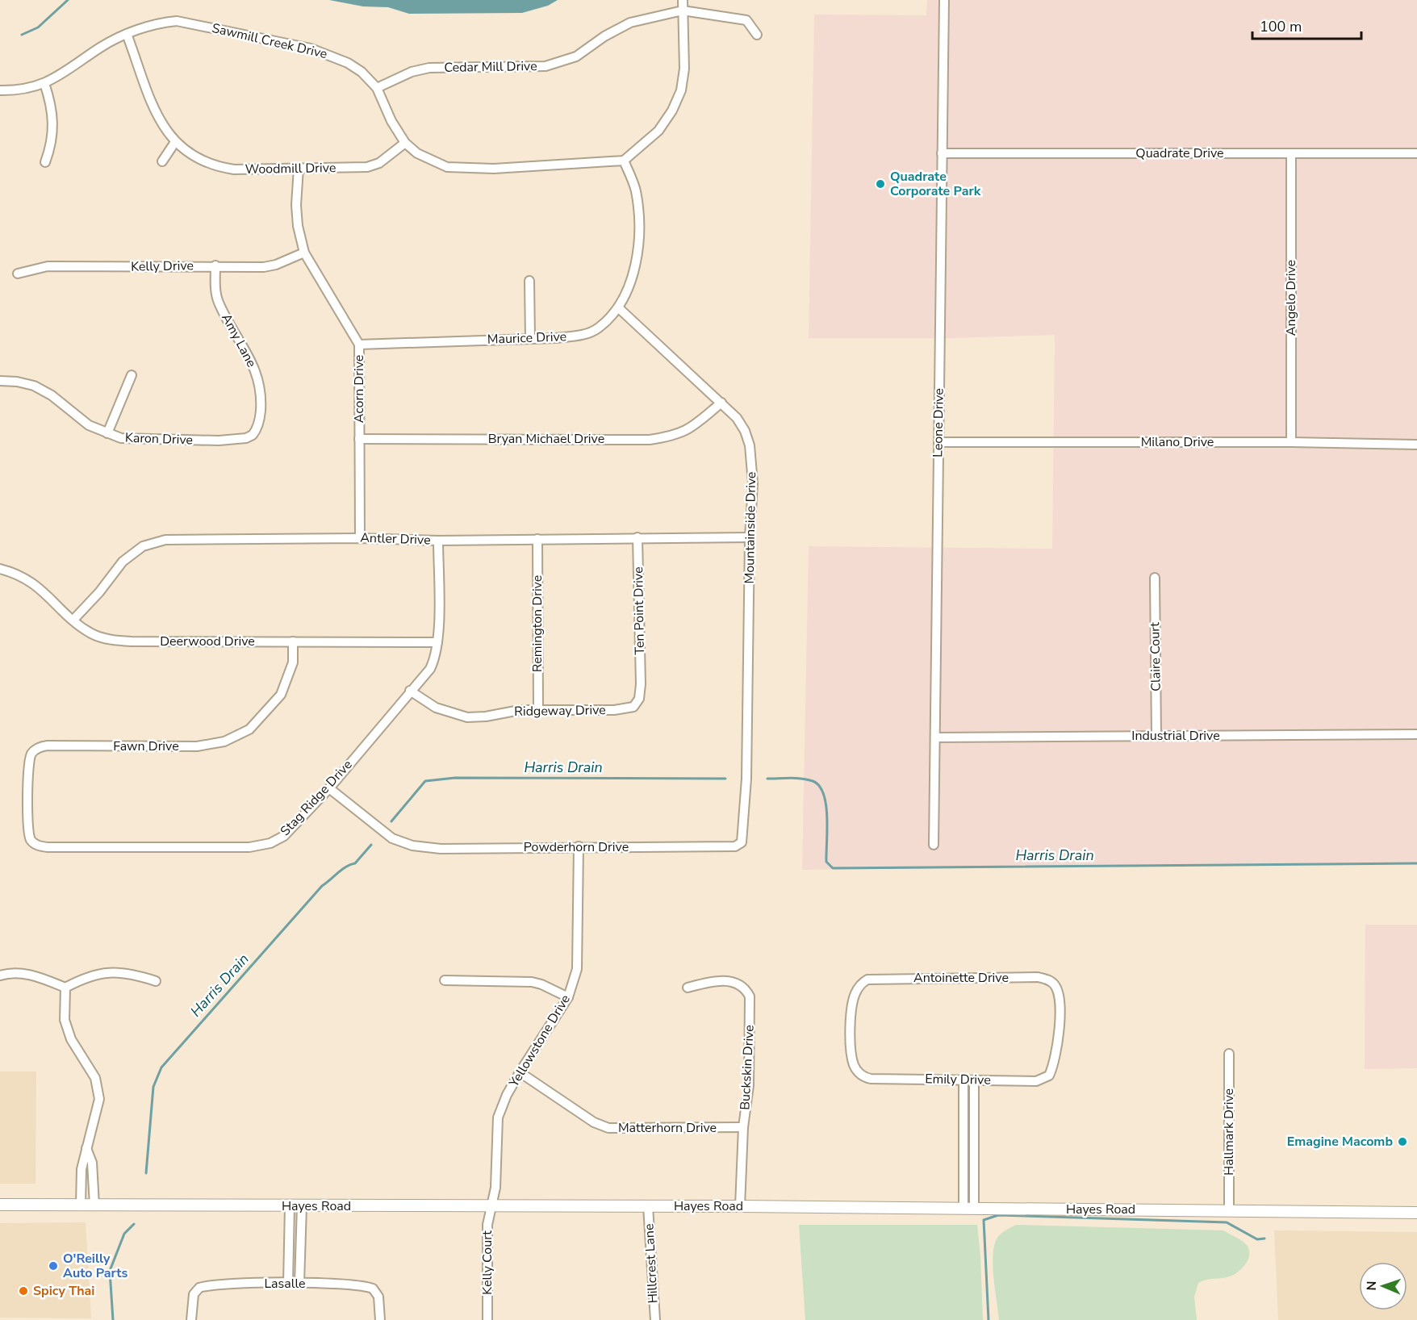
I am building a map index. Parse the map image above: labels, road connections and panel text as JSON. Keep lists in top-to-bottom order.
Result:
{
  "streets": {
    "street": [
      "Sawmill Creek Drive",
      "Cedar Mill Drive",
      "Quadrate Drive",
      "Woodmill Drive",
      "Kelly Drive",
      "Angelo Drive",
      "Maurice Drive",
      "Amy Lane",
      "Acorn Drive",
      "Leone Drive",
      "Karon Drive",
      "Bryan Michael Drive",
      "Milano Drive",
      "Mountainside Drive",
      "Antler Drive",
      "Ten Point Drive",
      "Remington Drive",
      "Deerwood Drive",
      "Claire Court",
      "Ridgeway Drive",
      "Industrial Drive",
      "Fawn Drive",
      "Stag Ridge Drive",
      "Powderhorn Drive",
      "Antoinette Drive",
      "Yellowstone Drive",
      "Buckskin Drive",
      "Emily Drive",
      "Matterhorn Drive",
      "Hallmark Drive",
      "Hayes Road",
      "Kelly Court",
      "Hillcrest Lane",
      "Lasalle"
    ]
  },
  "crossings": [
    ["Sawmill Creek Drive", "Cedar Mill Drive"],
    ["Sawmill Creek Drive", "Woodmill Drive"],
    ["Sawmill Creek Drive", "Maurice Drive"],
    ["Quadrate Drive", "Angelo Drive"],
    ["Quadrate Drive", "Leone Drive"],
    ["Woodmill Drive", "Acorn Drive"],
    ["Kelly Drive", "Amy Lane"],
    ["Kelly Drive", "Acorn Drive"],
    ["Angelo Drive", "Milano Drive"],
    ["Maurice Drive", "Acorn Drive"],
    ["Maurice Drive", "Mountainside Drive"],
    ["Amy Lane", "Karon Drive"],
    ["Acorn Drive", "Bryan Michael Drive"],
    ["Acorn Drive", "Antler Drive"],
    ["Leone Drive", "Milano Drive"],
    ["Leone Drive", "Industrial Drive"],
    ["Bryan Michael Drive", "Mountainside Drive"],
    ["Mountainside Drive", "Antler Drive"],
    ["Mountainside Drive", "Powderhorn Drive"],
    ["Antler Drive", "Ten Point Drive"],
    ["Antler Drive", "Remington Drive"],
    ["Antler Drive", "Deerwood Drive"],
    ["Antler Drive", "Stag Ridge Drive"],
    ["Ten Point Drive", "Ridgeway Drive"],
    ["Remington Drive", "Ridgeway Drive"],
    ["Deerwood Drive", "Fawn Drive"],
    ["Deerwood Drive", "Stag Ridge Drive"],
    ["Claire Court", "Industrial Drive"],
    ["Ridgeway Drive", "Stag Ridge Drive"],
    ["Fawn Drive", "Stag Ridge Drive"],
    ["Stag Ridge Drive", "Powderhorn Drive"],
    ["Powderhorn Drive", "Yellowstone Drive"],
    ["Antoinette Drive", "Emily Drive"],
    ["Yellowstone Drive", "Matterhorn Drive"],
    ["Yellowstone Drive", "Hayes Road"],
    ["Yellowstone Drive", "Kelly Court"],
    ["Buckskin Drive", "Matterhorn Drive"],
    ["Buckskin Drive", "Hayes Road"],
    ["Hallmark Drive", "Hayes Road"],
    ["Hayes Road", "Kelly Court"],
    ["Hayes Road", "Hillcrest Lane"]
  ],
  "water": ["Harris Drain"],
  "places": [
    "Quadrate Corporate Park",
    "Emagine Macomb",
    "O'Reilly Auto Parts",
    "Spicy Thai"
  ],
  "scale_bar": "100 m",
  "north": "left"
}
